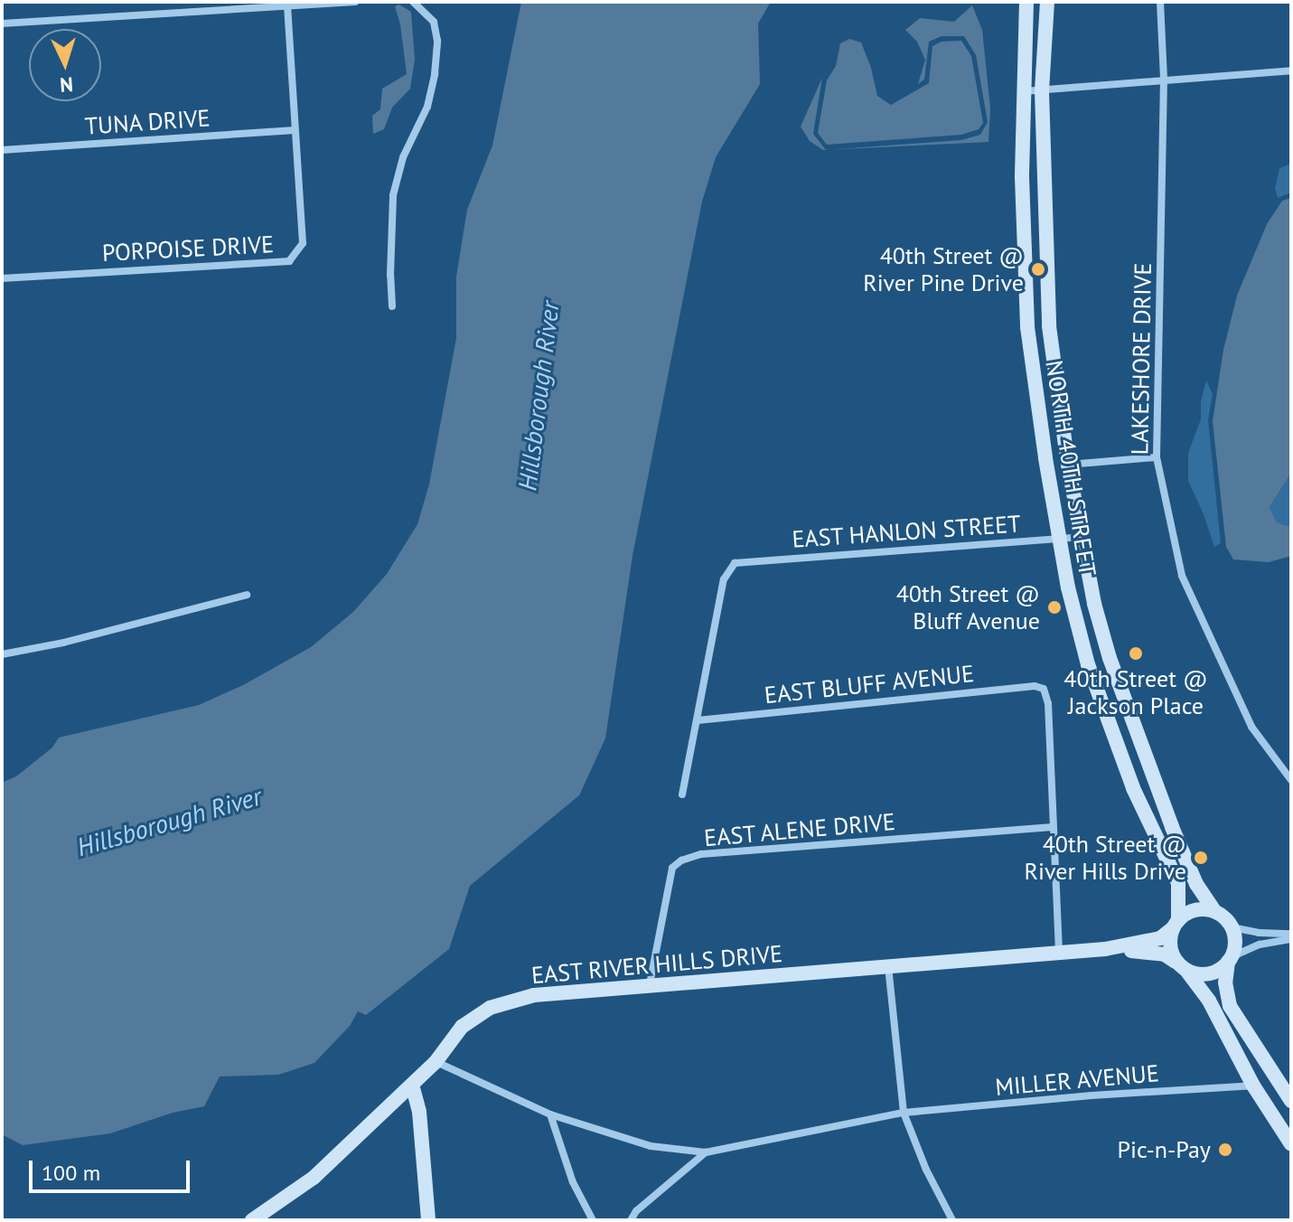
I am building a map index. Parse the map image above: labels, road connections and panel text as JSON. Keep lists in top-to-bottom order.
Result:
{
  "streets": {
    "main road": ["NORTH 40TH STREET", "EAST RIVER HILLS DRIVE"],
    "street": [
      "TUNA DRIVE",
      "PORPOISE DRIVE",
      "LAKESHORE DRIVE",
      "EAST HANLON STREET",
      "EAST BLUFF AVENUE",
      "EAST ALENE DRIVE",
      "MILLER AVENUE"
    ]
  },
  "crossings": [
    ["TUNA DRIVE", "PORPOISE DRIVE"],
    ["NORTH 40TH STREET", "EAST HANLON STREET"],
    ["NORTH 40TH STREET", "EAST RIVER HILLS DRIVE"],
    ["EAST HANLON STREET", "EAST BLUFF AVENUE"],
    ["EAST BLUFF AVENUE", "EAST ALENE DRIVE"],
    ["EAST ALENE DRIVE", "EAST RIVER HILLS DRIVE"]
  ],
  "water": ["Hillsborough River"],
  "places": [
    "40th Street @ River Pine Drive",
    "40th Street @ Bluff Avenue",
    "40th Street @ Jackson Place",
    "40th Street @ River Hills Drive",
    "Pic-n-Pay"
  ],
  "scale_bar": "100 m",
  "north": "bottom"
}
